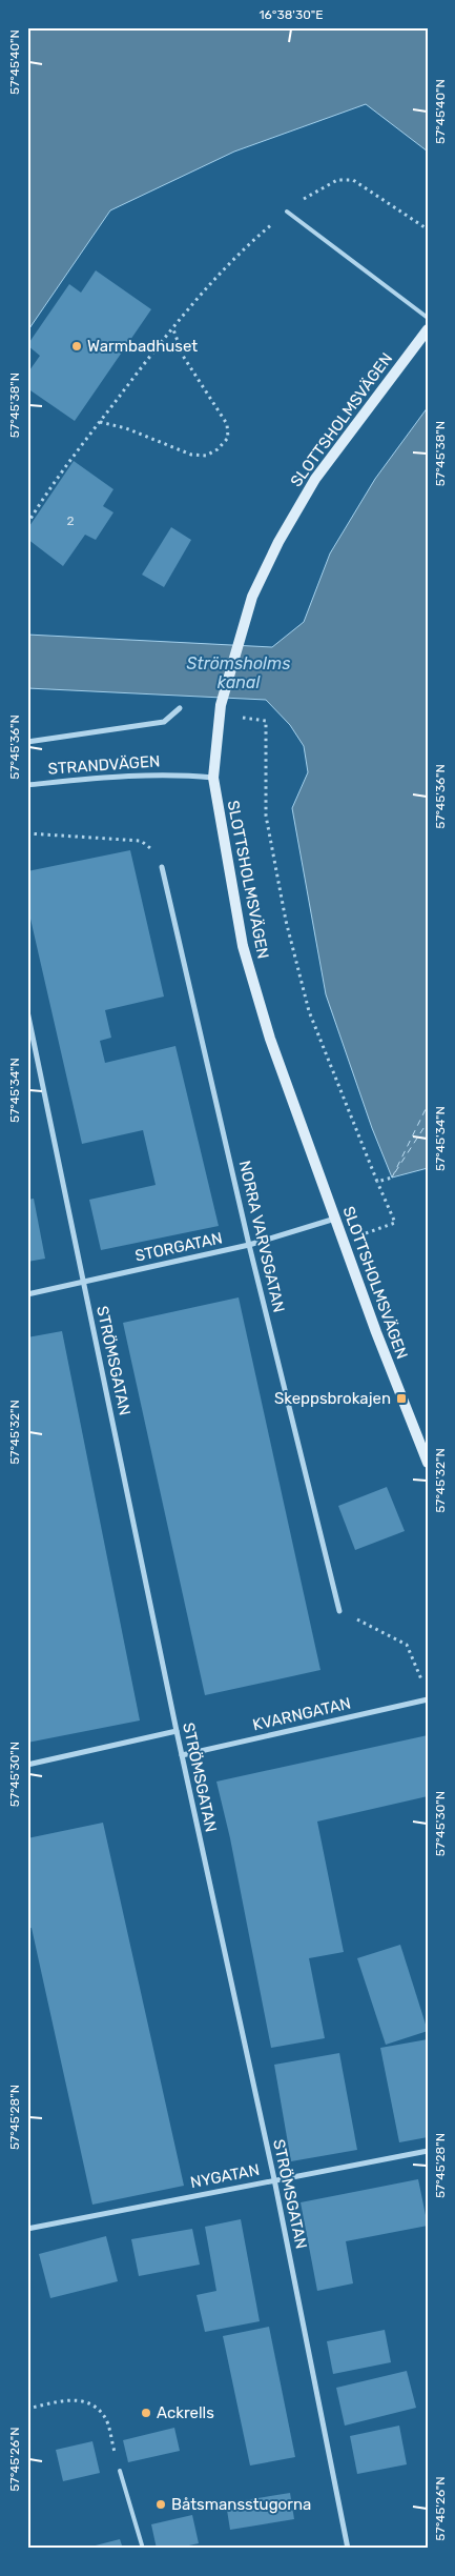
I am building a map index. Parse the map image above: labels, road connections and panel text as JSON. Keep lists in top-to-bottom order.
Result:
{
  "streets": {
    "street": [
      "SLOTTSHOLMSVÄGEN",
      "STRANDVÄGEN",
      "NORRA VARVSGATAN",
      "STORGATAN",
      "STRÖMSGATAN",
      "KVARNGATAN",
      "NYGATAN"
    ]
  },
  "crossings": [
    ["SLOTTSHOLMSVÄGEN", "STRANDVÄGEN"],
    ["SLOTTSHOLMSVÄGEN", "STORGATAN"],
    ["NORRA VARVSGATAN", "STORGATAN"],
    ["STORGATAN", "STRÖMSGATAN"],
    ["STRÖMSGATAN", "KVARNGATAN"],
    ["STRÖMSGATAN", "NYGATAN"]
  ],
  "water": ["Strömsholms kanal"],
  "places": {
    "other": ["Warmbadhuset", "Ackrells", "Båtsmansstugorna"],
    "transit": ["Skeppsbrokajen"]
  },
  "house_numbers": ["2"],
  "coordinates": [
    "16°38'30\"E",
    "57°45'40\"N",
    "57°45'38\"N",
    "57°45'36\"N",
    "57°45'34\"N",
    "57°45'32\"N",
    "57°45'30\"N",
    "57°45'28\"N",
    "57°45'26\"N"
  ]
}
